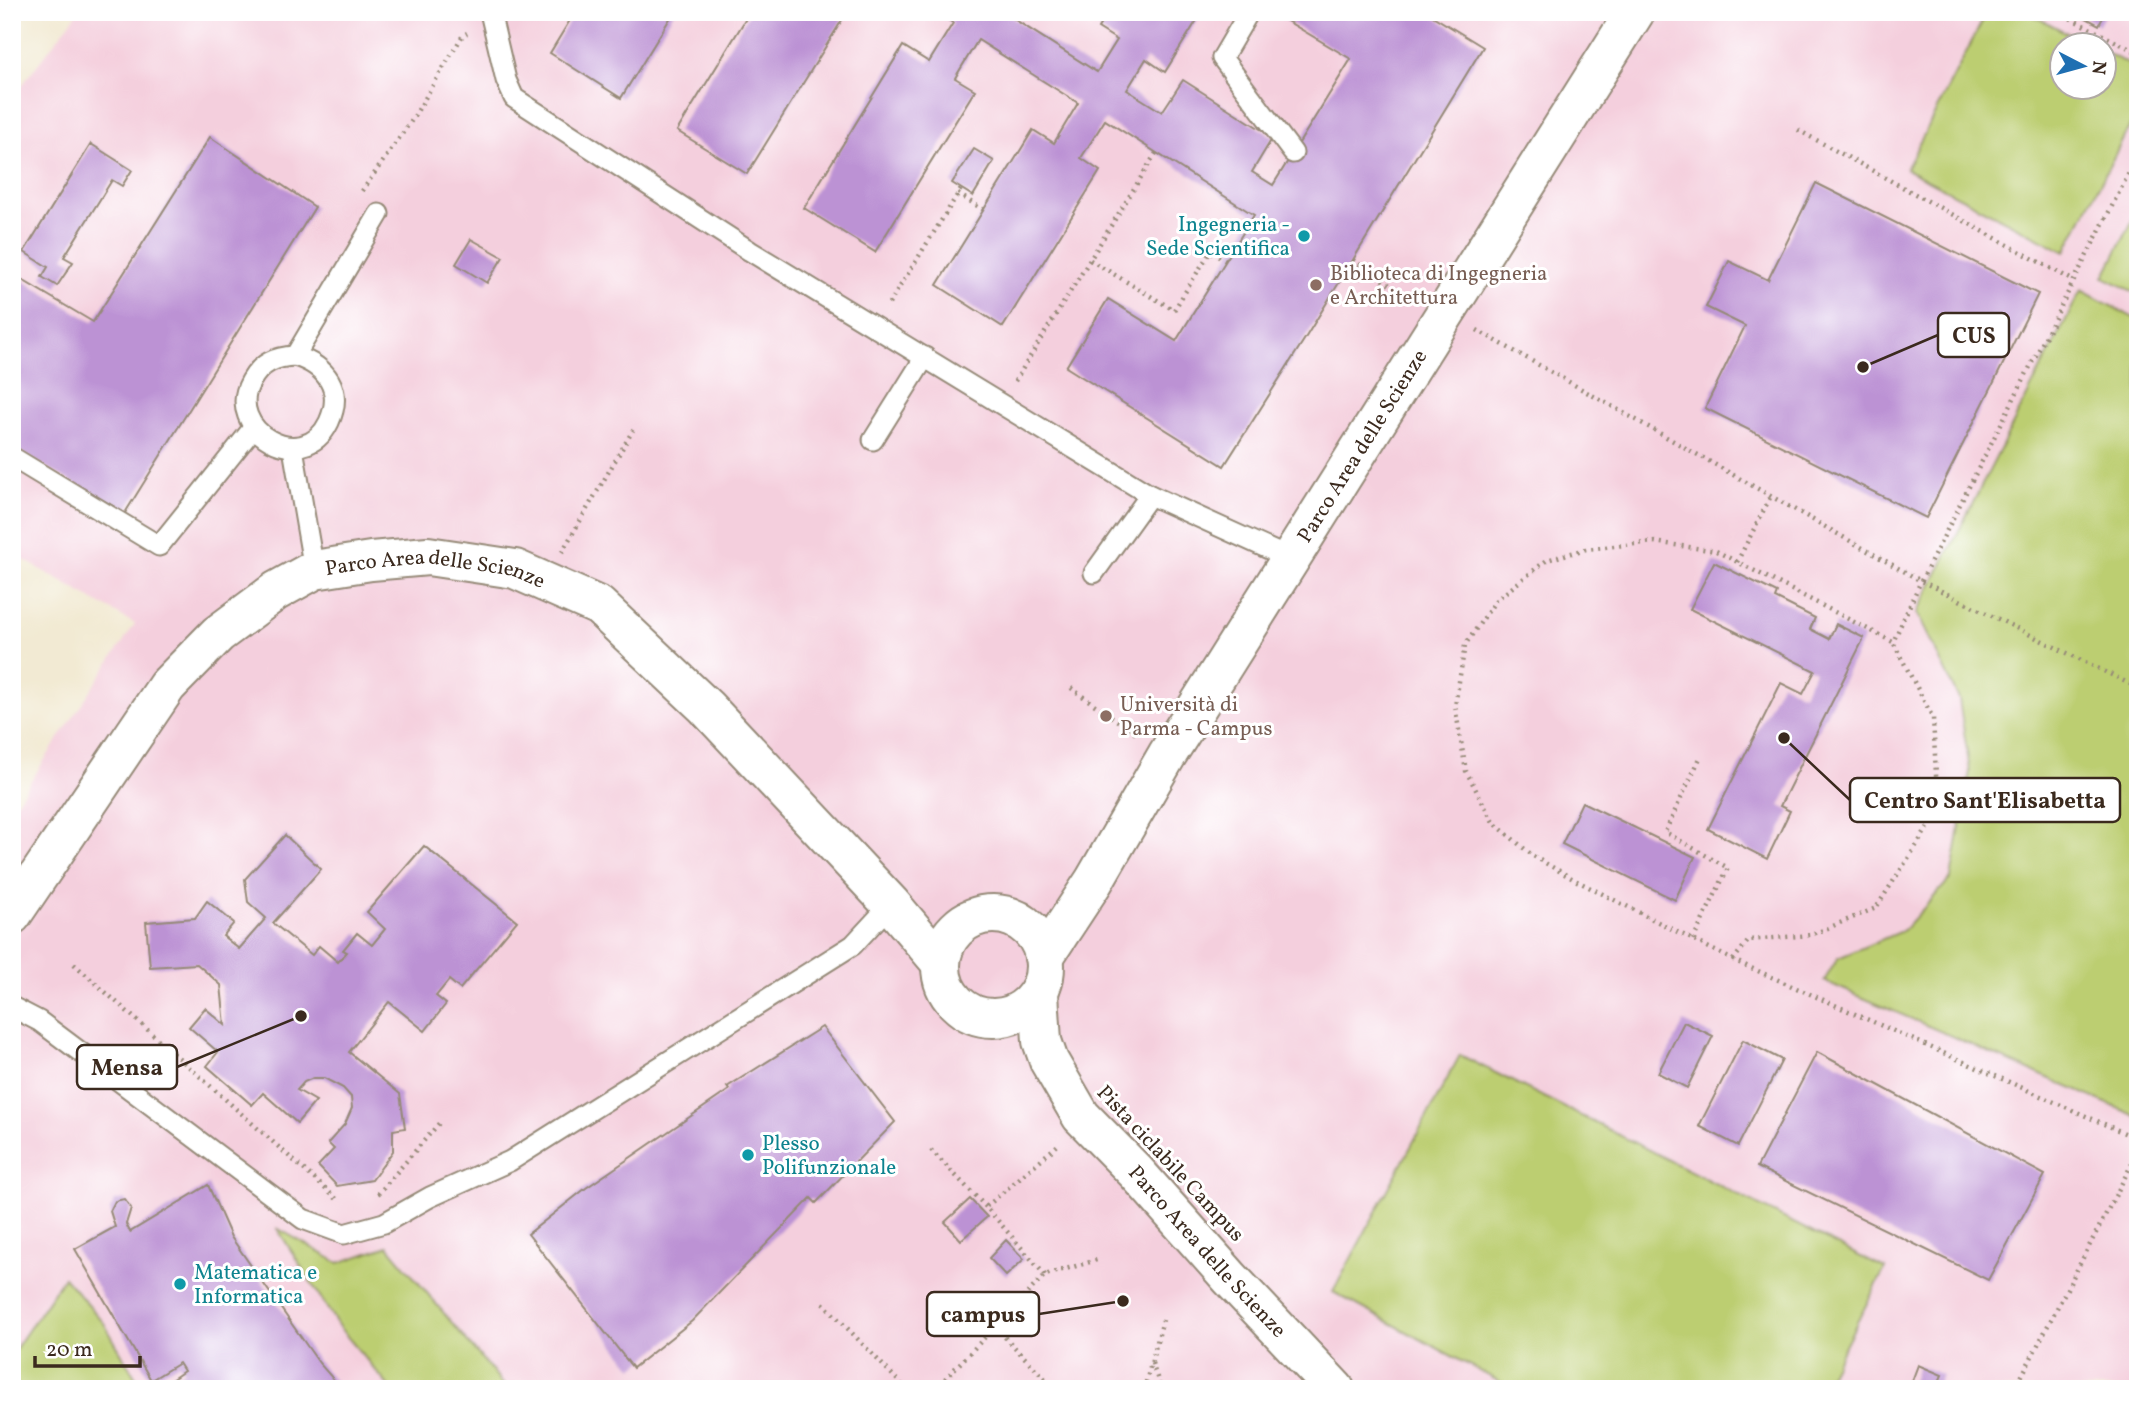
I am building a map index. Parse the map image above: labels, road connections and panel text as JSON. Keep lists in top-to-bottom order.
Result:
{
  "streets": {
    "street": ["Parco Area delle Scienze"]
  },
  "places": [
    "Ingegneria - Sede Scientifica",
    "Biblioteca di Ingegneria e Architettura",
    "CUS",
    "Università di Parma - Campus",
    "Centro Sant'Elisabetta",
    "Mensa",
    "Plesso Polifunzionale",
    "Matematica e Informatica",
    "campus"
  ],
  "scale_bar": "20 m",
  "north": "right"
}
